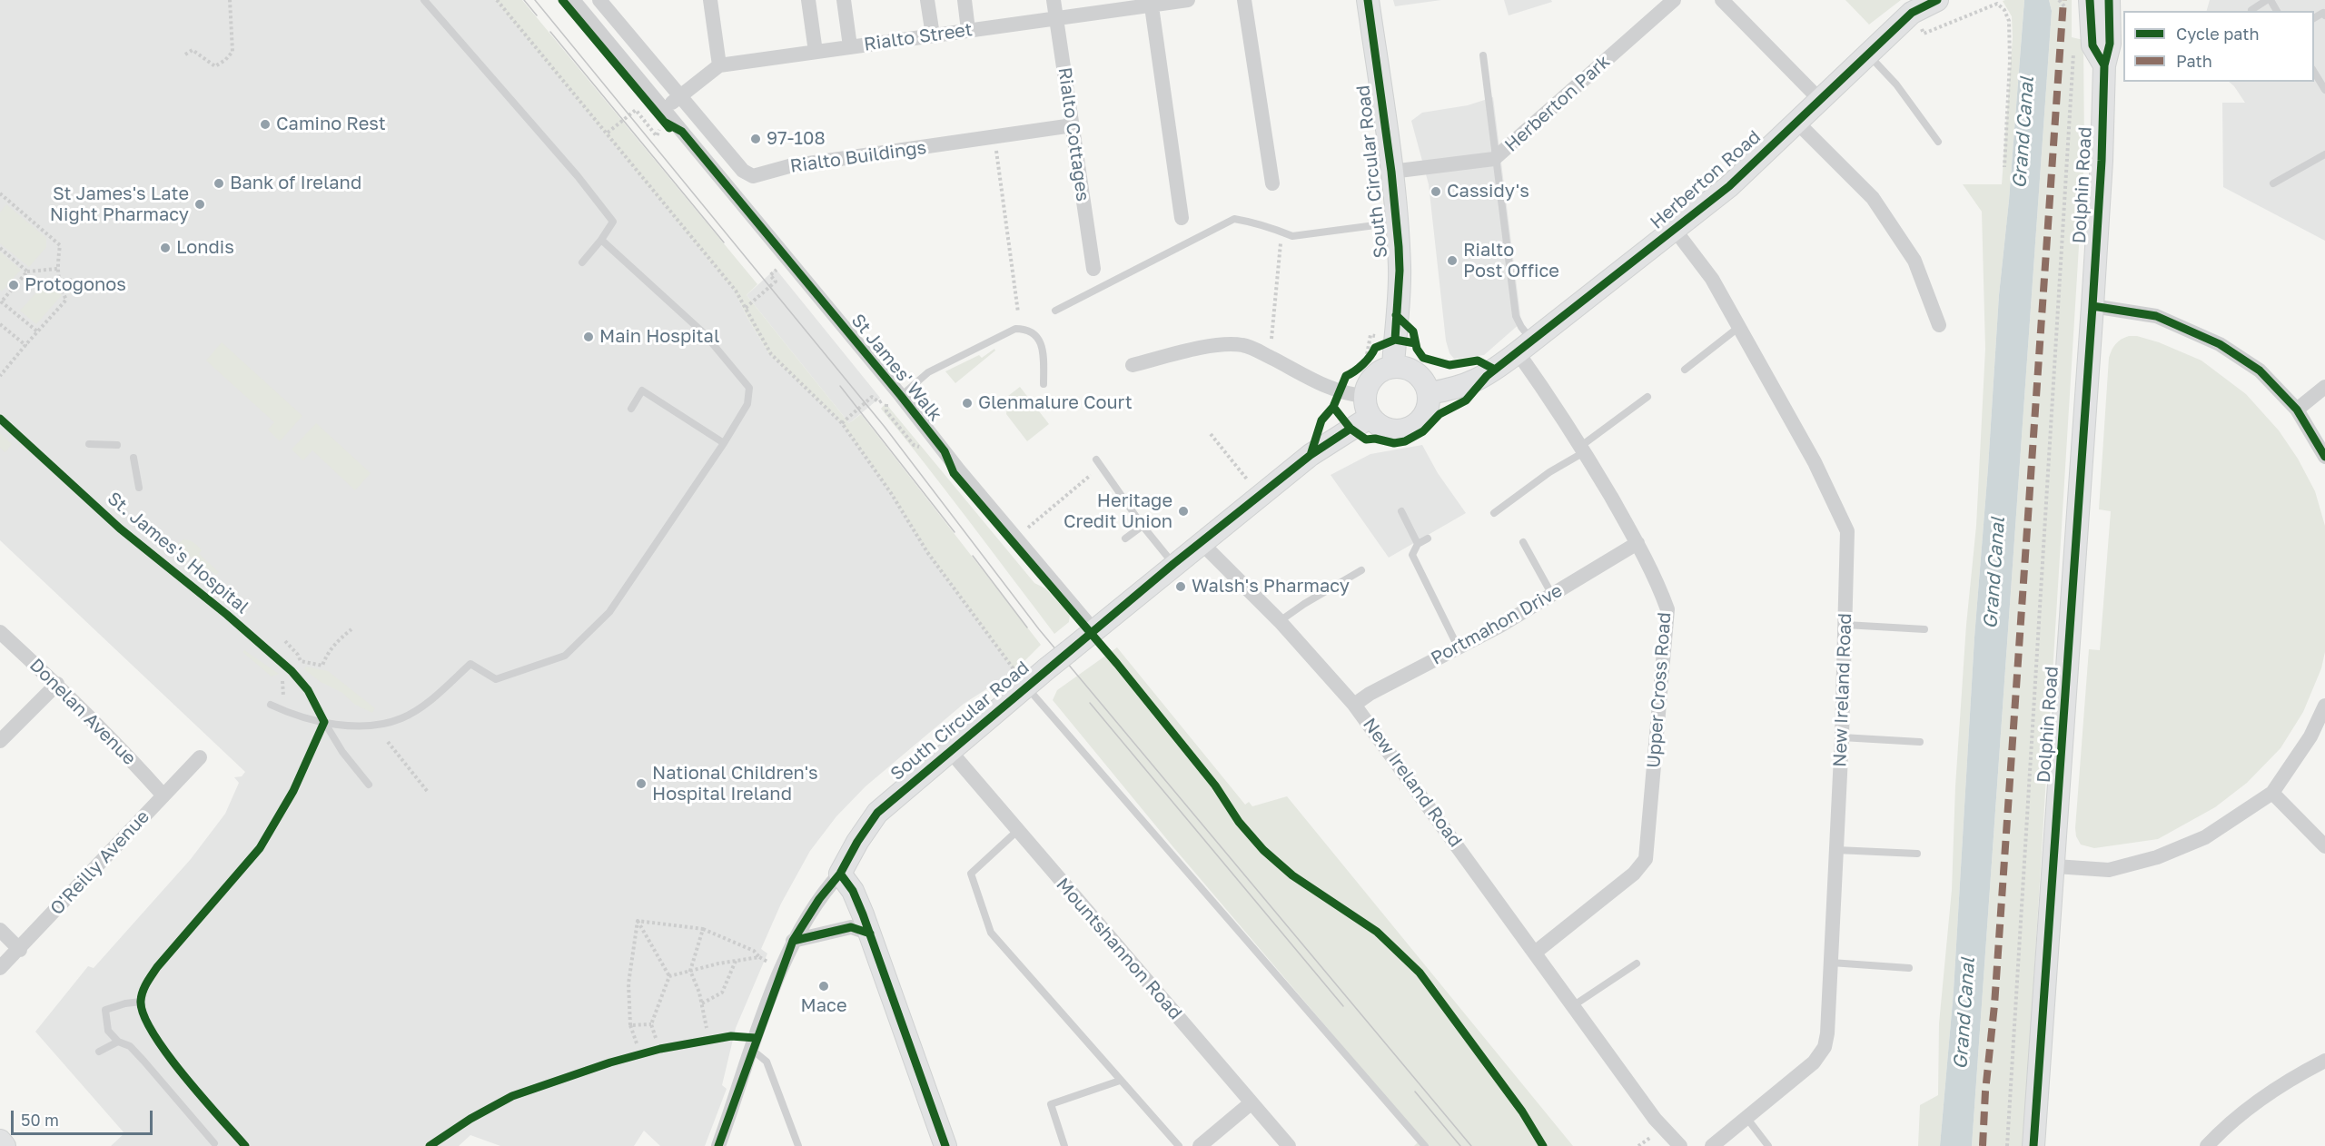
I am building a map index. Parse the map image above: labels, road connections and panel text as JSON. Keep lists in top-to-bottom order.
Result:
{
  "streets": {
    "main road": ["South Circular Road", "Herberton Road", "Dolphin Road"],
    "street": [
      "Rialto Street",
      "Herberton Park",
      "Rialto Cottages",
      "Rialto Buildings",
      "St James' Walk",
      "Portmahon Drive",
      "Upper Cross Road",
      "New Ireland Road",
      "Donelan Avenue",
      "O'Reilly Avenue",
      "Mountshannon Road"
    ],
    "lane": ["St. James's Hospital"]
  },
  "crossings": [
    ["Rialto Street", "Rialto Cottages"],
    ["Rialto Street", "Rialto Buildings"],
    ["Rialto Street", "St James' Walk"],
    ["Herberton Park", "South Circular Road"],
    ["Rialto Cottages", "Rialto Buildings"],
    ["South Circular Road", "Herberton Road"],
    ["South Circular Road", "St James' Walk"],
    ["South Circular Road", "New Ireland Road"],
    ["South Circular Road", "Mountshannon Road"],
    ["Herberton Road", "Upper Cross Road"],
    ["Herberton Road", "New Ireland Road"],
    ["Portmahon Drive", "Upper Cross Road"],
    ["Portmahon Drive", "New Ireland Road"],
    ["Upper Cross Road", "New Ireland Road"],
    ["Donelan Avenue", "O'Reilly Avenue"]
  ],
  "water": ["Grand Canal"],
  "places": [
    "Camino Rest",
    "97-108",
    "Bank of Ireland",
    "Cassidy's",
    "St James's Late Night Pharmacy",
    "Londis",
    "Rialto Post Office",
    "Protogonos",
    "Main Hospital",
    "Glenmalure Court",
    "Heritage Credit Union",
    "Walsh's Pharmacy",
    "National Children's Hospital Ireland",
    "Mace"
  ],
  "legend": ["Cycle path", "Path"],
  "scale_bar": "50 m"
}
